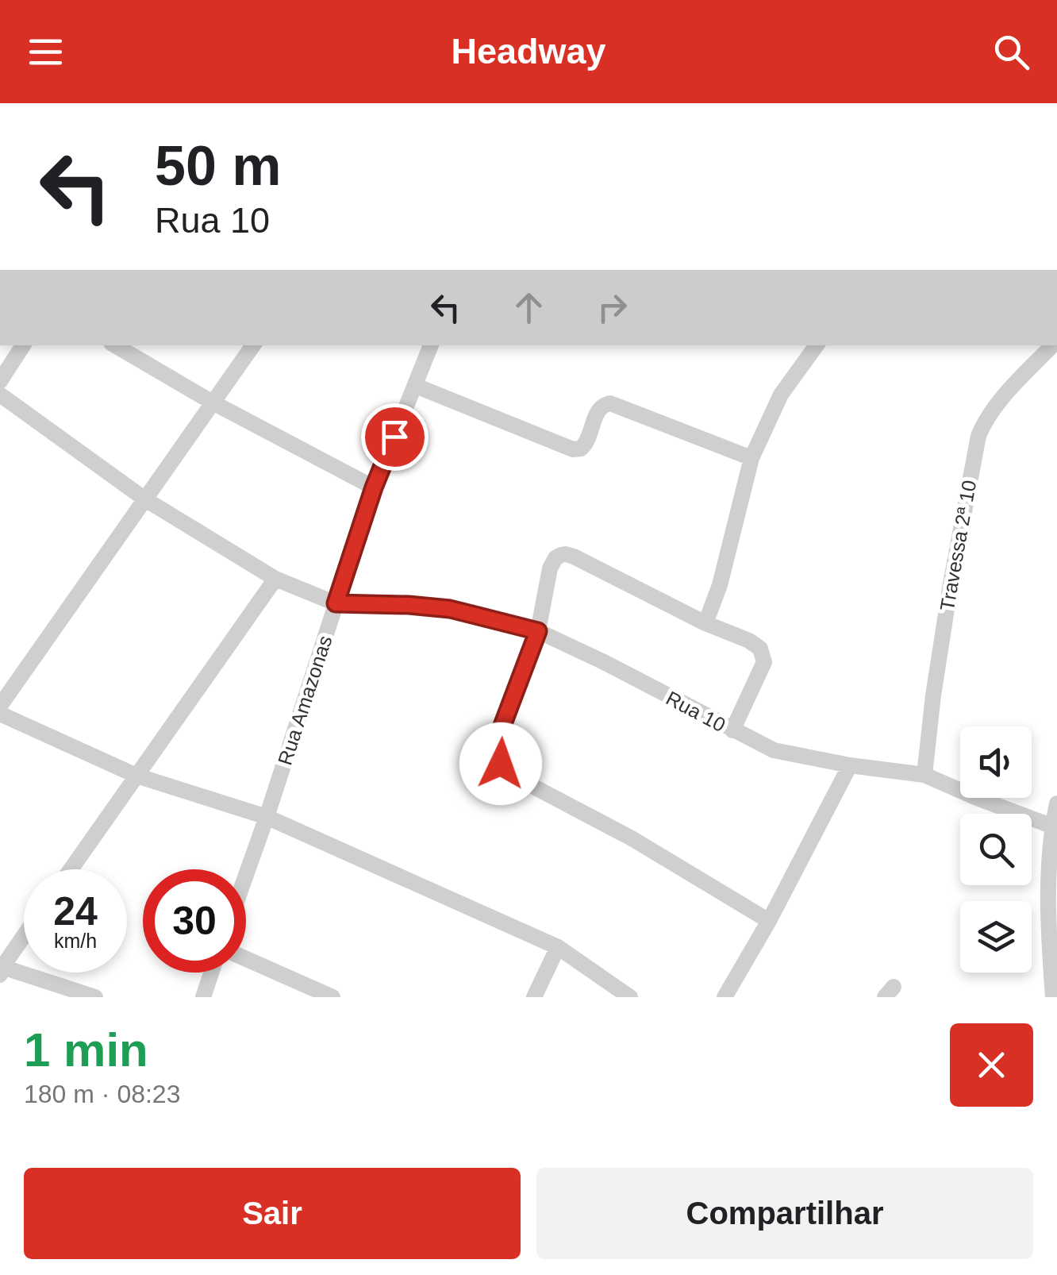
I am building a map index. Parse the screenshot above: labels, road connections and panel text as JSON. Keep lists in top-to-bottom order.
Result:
{
  "streets": {
    "street": ["Travessa 2ª 10", "Rua Amazonas", "Rua 10"]
  },
  "crossings": [
    ["Travessa 2ª 10", "Rua 10"],
    ["Rua Amazonas", "Rua 10"]
  ],
  "page": {
    "header": "Headway",
    "turn": ["50 m", "Rua 10"],
    "speed": "24 km/h",
    "limit": "30",
    "heading": ["1 min", "180 m · 08:23"],
    "buttons": ["Sair", "Compartilhar"]
  }
}
